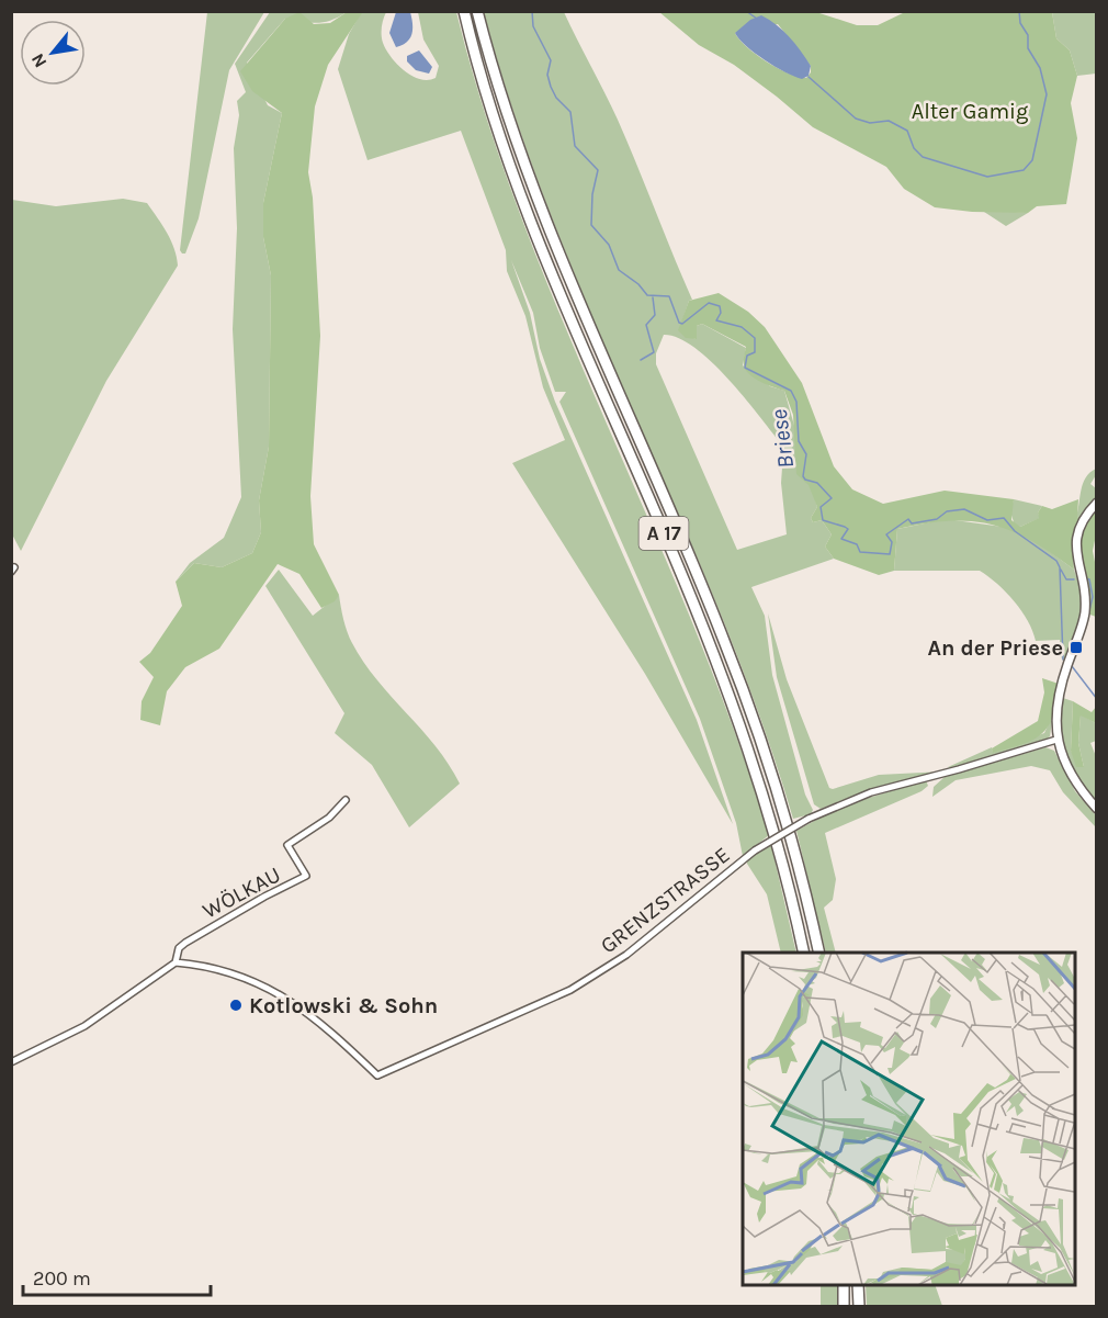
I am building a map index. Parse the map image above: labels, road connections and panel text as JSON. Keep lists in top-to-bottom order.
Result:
{
  "streets": {
    "highway": ["A 17"],
    "street": ["WÖLKAU", "GRENZSTRASSE"]
  },
  "crossings": [
    ["WÖLKAU", "GRENZSTRASSE"]
  ],
  "water": ["Briese"],
  "parks": ["Alter Gamig"],
  "places": {
    "transit": ["An der Priese"],
    "other": ["Kotlowski & Sohn"]
  },
  "scale_bar": "200 m",
  "north": "bottom left"
}
